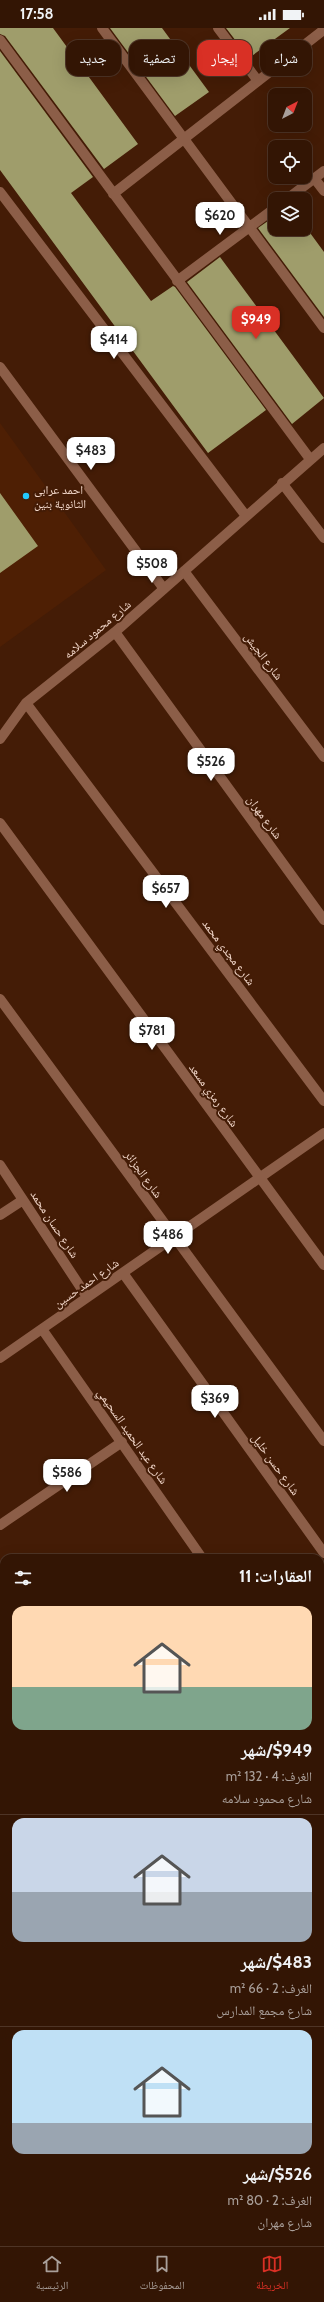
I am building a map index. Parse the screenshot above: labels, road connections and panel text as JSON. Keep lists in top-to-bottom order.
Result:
{
  "streets": {
    "street": [
      "شارع محمود سلامه",
      "شارع الجيش",
      "شارع مهران",
      "شارع مجدي محمد",
      "شارع رمزي مسعد",
      "شارع الجزائر",
      "شارع حسان محمد",
      "شارع احمد حسين",
      "شارع عبد الحميد السحيمي",
      "شارع حسن خليل"
    ]
  },
  "crossings": [
    ["شارع محمود سلامه", "شارع الجيش"],
    ["شارع محمود سلامه", "شارع مهران"],
    ["شارع محمود سلامه", "شارع مجدي محمد"],
    ["شارع رمزي مسعد", "شارع احمد حسين"],
    ["شارع الجزائر", "شارع احمد حسين"],
    ["شارع حسان محمد", "شارع احمد حسين"],
    ["شارع احمد حسين", "شارع عبد الحميد السحيمي"],
    ["شارع احمد حسين", "شارع حسن خليل"]
  ],
  "places": ["احمد عرابى الثانوية بنين"],
  "north": "top right",
  "page": {
    "status": "17:58",
    "chip": [
      "شراء",
      "إيجار",
      "تصفية",
      "جديد"
    ],
    "price": [
      "$620",
      "$949",
      "$414",
      "$483",
      "$508",
      "$526",
      "$657",
      "$781",
      "$486",
      "$369",
      "$586"
    ],
    "heading": "العقارات: 11",
    "list": [
      {
        "name": "$949/شهر",
        "note": "الغرف: 4 · 132 m² · شارع محمود سلامه"
      },
      {
        "name": "$483/شهر",
        "note": "الغرف: 2 · 66 m² · شارع مجمع المدارس"
      },
      {
        "name": "$526/شهر",
        "note": "الغرف: 2 · 80 m² · شارع مهران"
      }
    ],
    "tabs": ["الخريطة", "المحفوظات", "الرئيسية"]
  }
}
